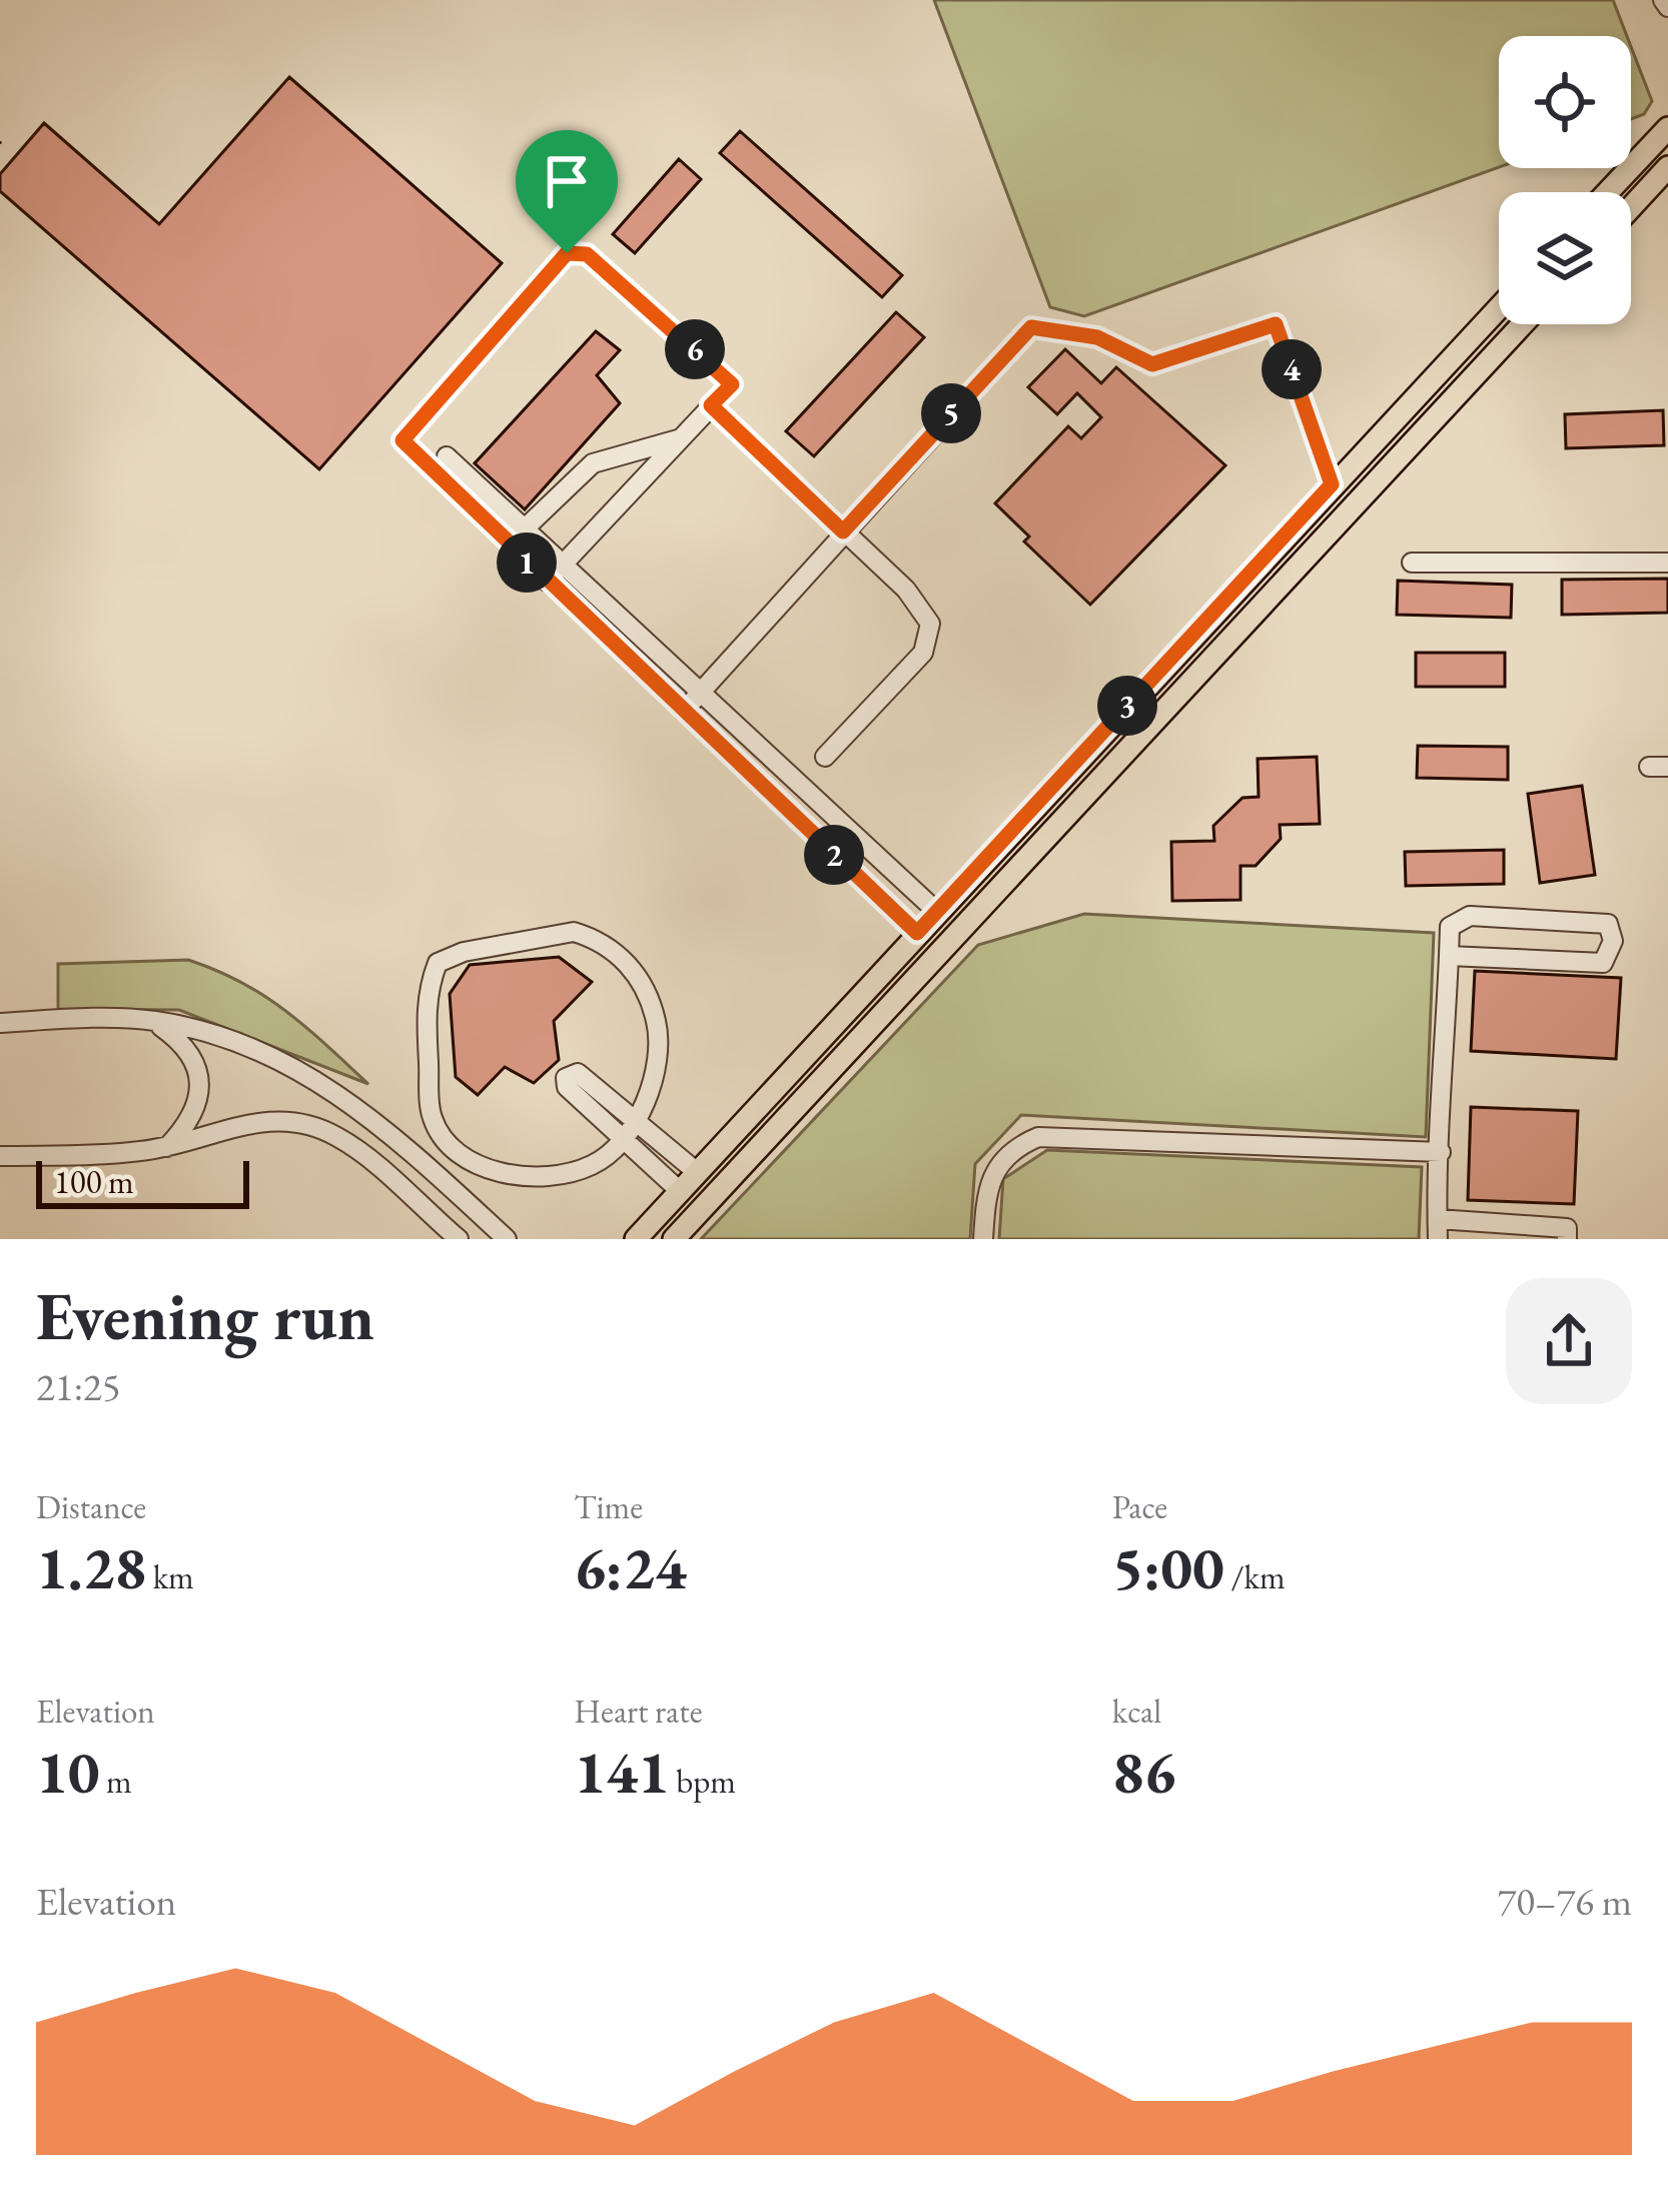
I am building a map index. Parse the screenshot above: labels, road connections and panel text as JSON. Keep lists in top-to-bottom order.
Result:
{
  "scale_bar": "100 m",
  "page": {
    "pins": [
      "6",
      "4",
      "5",
      "1",
      "3",
      "2"
    ],
    "scale": "100 m",
    "heading": ["Evening run", "21:25"],
    "stats": [
      ["Distance", "1.28 km"],
      ["Time", "6:24"],
      ["Pace", "5:00 /km"],
      ["Elevation", "10 m"],
      ["Heart rate", "141 bpm"],
      ["kcal", "86"]
    ],
    "chart": ["Elevation", "70–76 m"]
  }
}
